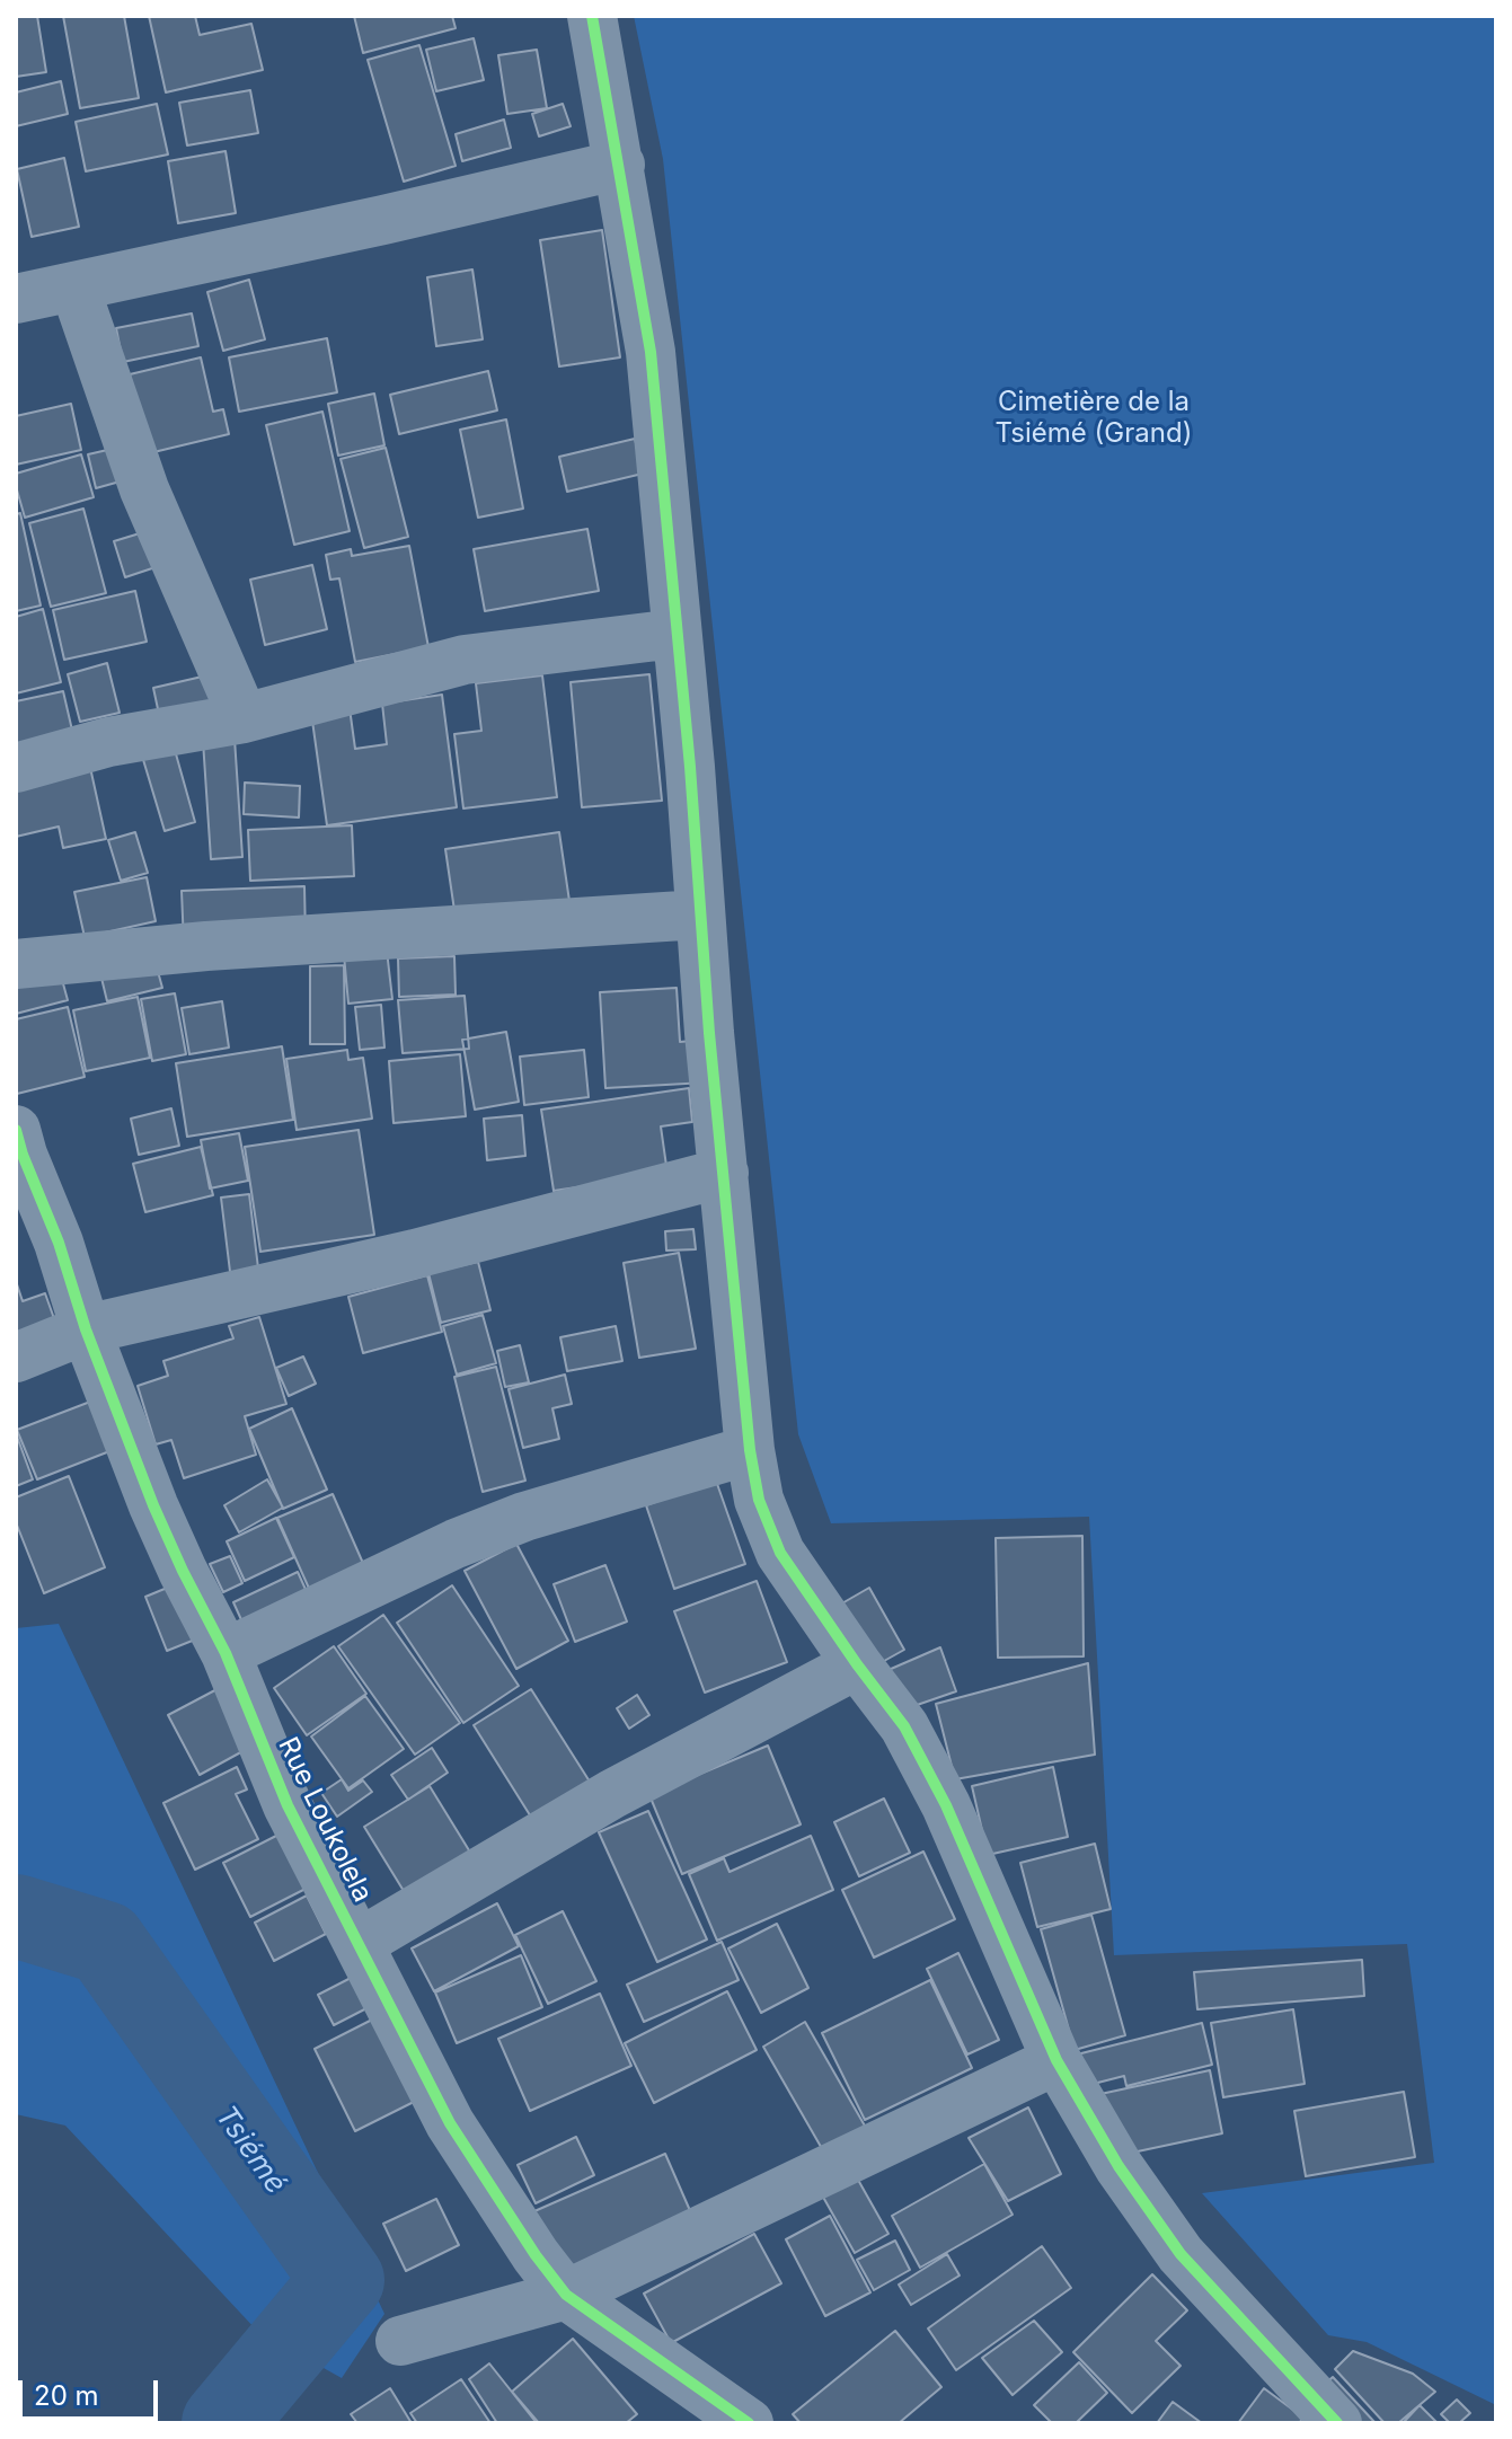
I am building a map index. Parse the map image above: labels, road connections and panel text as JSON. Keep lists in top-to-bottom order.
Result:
{
  "streets": {
    "street": ["Rue Loukolela"]
  },
  "water": ["Tsiémé"],
  "parks": ["Cimetière de la Tsiémé (Grand)"],
  "scale_bar": "20 m"
}
